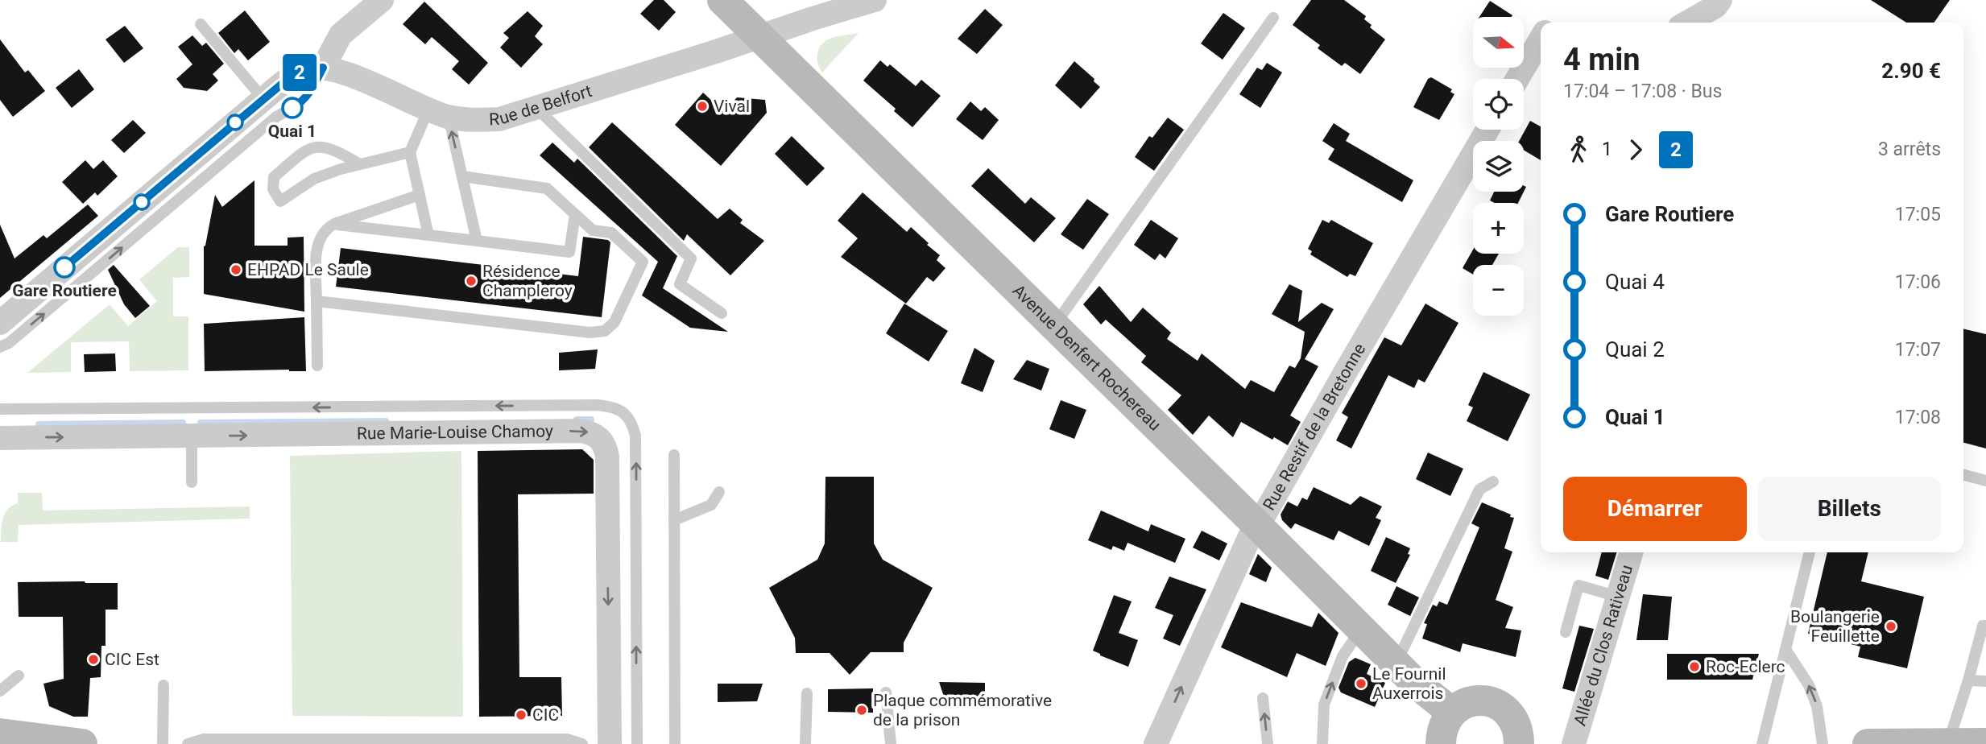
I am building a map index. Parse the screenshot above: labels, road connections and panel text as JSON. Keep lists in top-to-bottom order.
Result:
{
  "streets": {
    "street": [
      "Rue de Belfort",
      "Avenue Denfert Rochereau",
      "Rue Restif de la Bretonne",
      "Rue Marie-Louise Chamoy",
      "Allée du Clos Rativeau"
    ]
  },
  "crossings": [
    ["Rue de Belfort", "Avenue Denfert Rochereau"],
    ["Avenue Denfert Rochereau", "Rue Restif de la Bretonne"]
  ],
  "places": [
    "Vival",
    "Quai 1",
    "Gare Routiere",
    "EHPAD Le Saule",
    "Résidence Champleroy",
    "Boulangerie Feuillette",
    "CIC Est",
    "Roc-Eclerc",
    "Le Fournil Auxerrois",
    "Plaque commémorative de la prison",
    "CIC"
  ],
  "lines": ["bus line 2"],
  "north": "right",
  "page": {
    "on_map": "2",
    "map_buttons": ["+", "−"],
    "heading": ["4 min", "17:04 – 17:08 · Bus", "2.90 €"],
    "legs": ["1", "2", "3 arrêts"],
    "list": [
      {
        "name": "Gare Routiere",
        "value": "17:05"
      },
      {
        "name": "Quai 4",
        "value": "17:06"
      },
      {
        "name": "Quai 2",
        "value": "17:07"
      },
      {
        "name": "Quai 1",
        "value": "17:08"
      }
    ],
    "buttons": ["Démarrer", "Billets"]
  }
}
